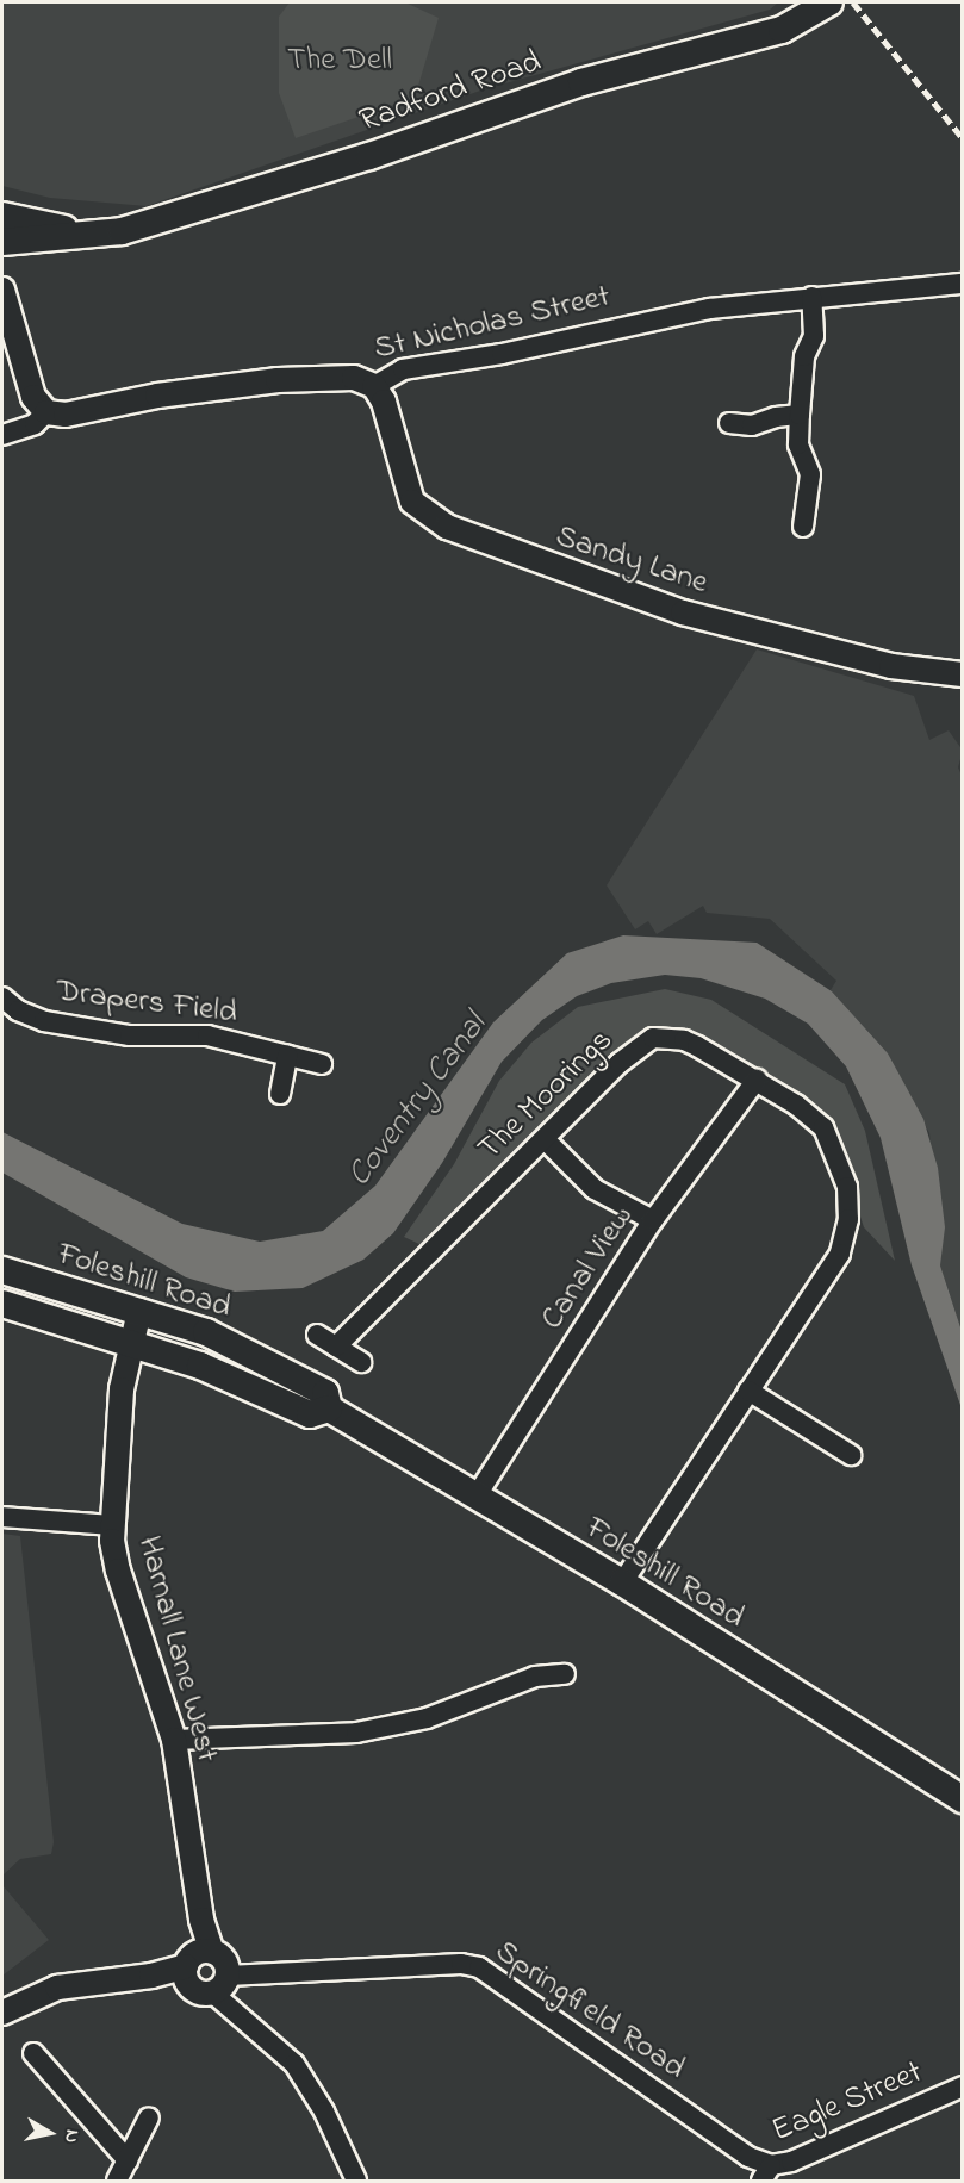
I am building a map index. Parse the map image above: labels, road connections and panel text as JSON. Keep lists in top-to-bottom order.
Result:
{
  "streets": {
    "main road": ["Radford Road", "Foleshill Road"],
    "street": [
      "St Nicholas Street",
      "Sandy Lane",
      "Drapers Field",
      "The Moorings",
      "Canal View",
      "Harnall Lane West",
      "Springfield Road",
      "Eagle Street"
    ]
  },
  "crossings": [
    ["St Nicholas Street", "Sandy Lane"],
    ["The Moorings", "Canal View"],
    ["The Moorings", "Foleshill Road"],
    ["Canal View", "Foleshill Road"],
    ["Foleshill Road", "Harnall Lane West"],
    ["Springfield Road", "Eagle Street"]
  ],
  "water": ["Coventry Canal"],
  "parks": ["The Dell"],
  "north": "right"
}
